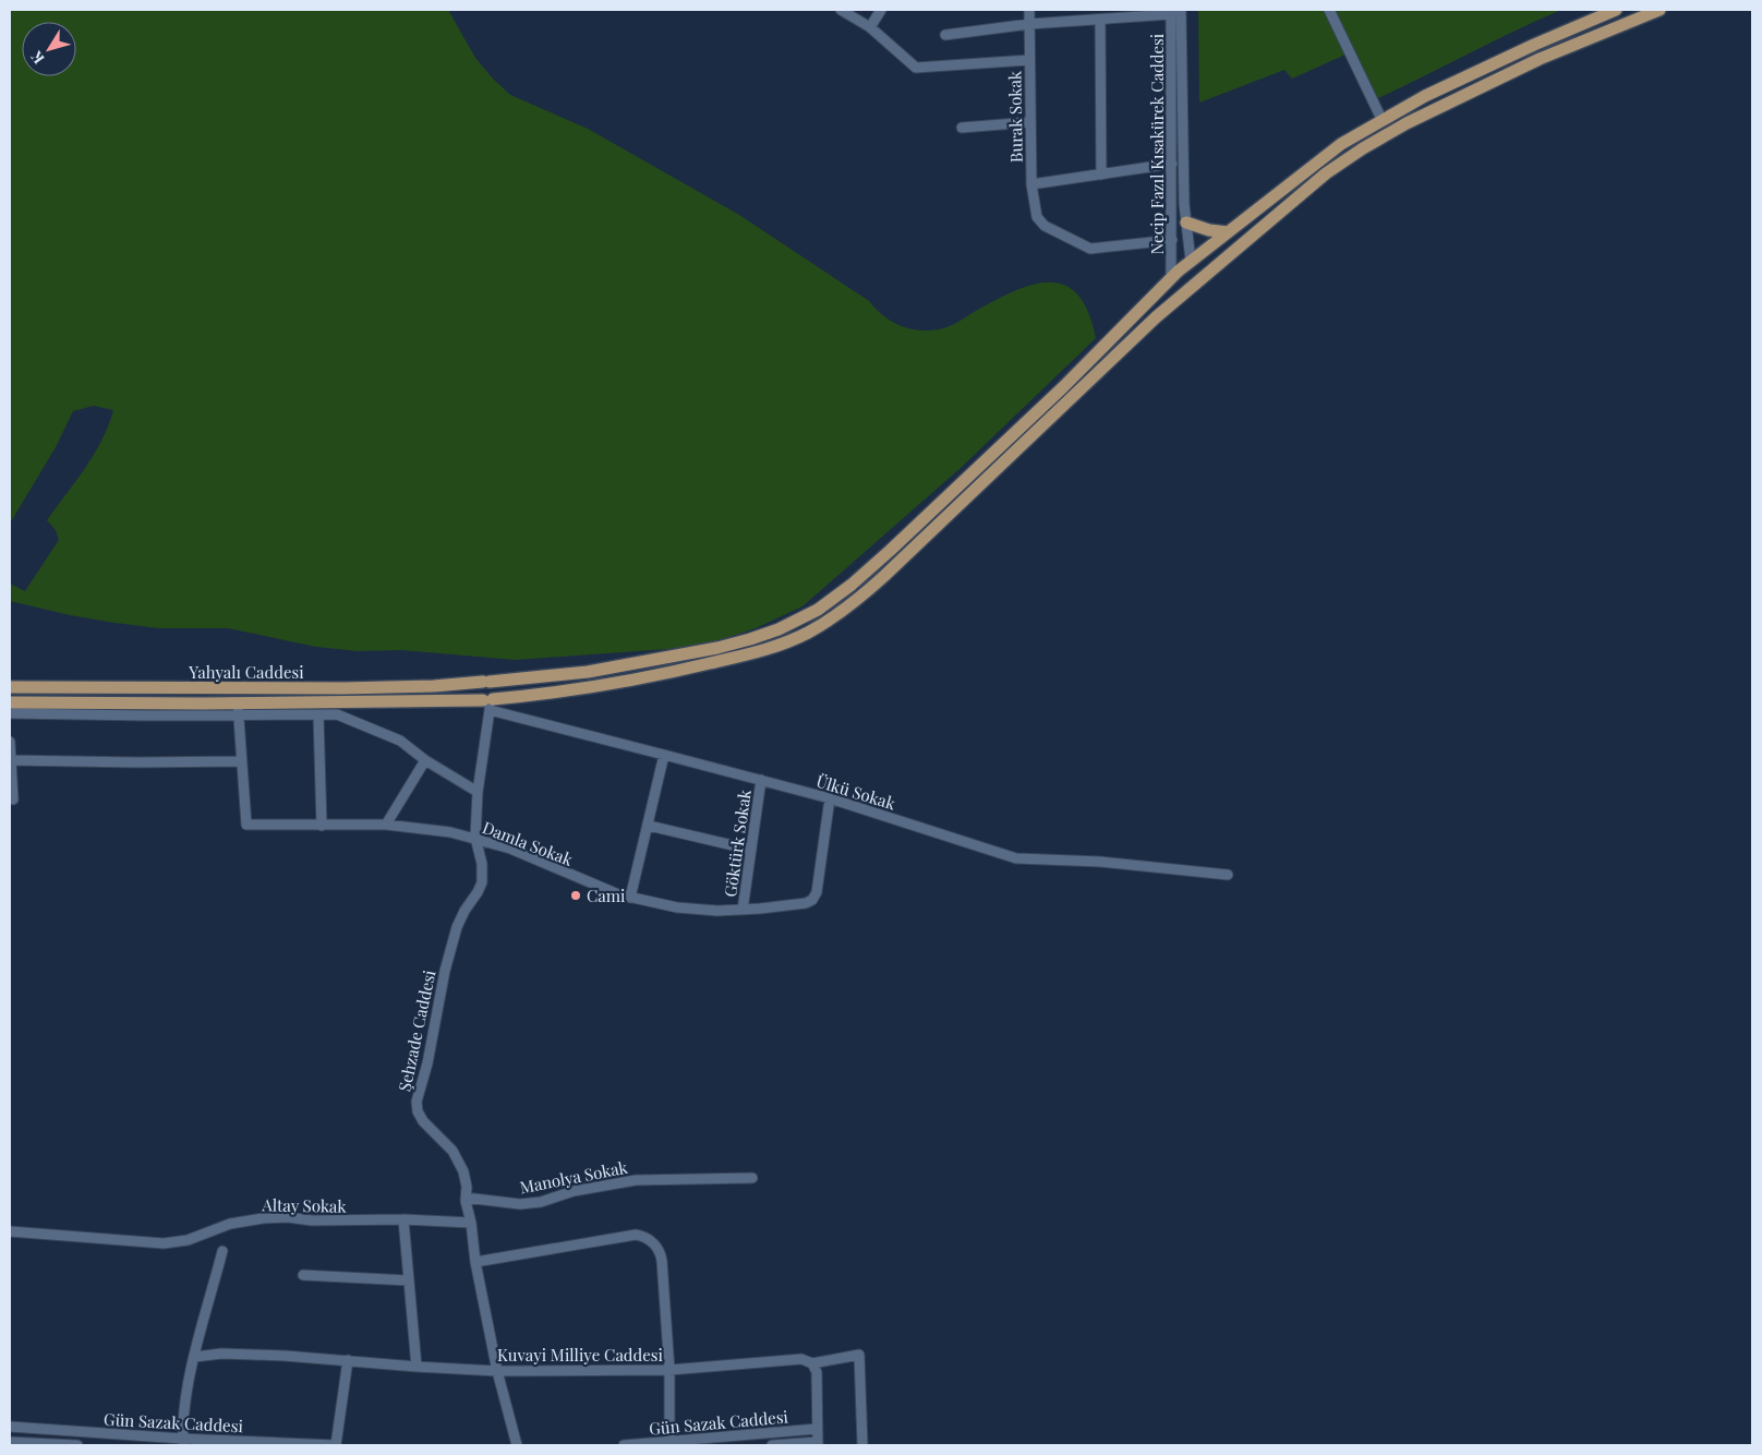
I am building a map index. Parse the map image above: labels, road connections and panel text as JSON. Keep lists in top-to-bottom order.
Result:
{
  "streets": {
    "main road": ["Yahyalı Caddesi"],
    "street": [
      "Burak Sokak",
      "Necip Fazıl Kısakürek Caddesi",
      "Ülkü Sokak",
      "Damla Sokak",
      "Göktürk Sokak",
      "Şehzade Caddesi",
      "Manolya Sokak",
      "Altay Sokak",
      "Kuvayi Milliye Caddesi",
      "Gün Sazak Caddesi"
    ]
  },
  "crossings": [
    ["Burak Sokak", "Necip Fazıl Kısakürek Caddesi"],
    ["Necip Fazıl Kısakürek Caddesi", "Yahyalı Caddesi"],
    ["Yahyalı Caddesi", "Ülkü Sokak"],
    ["Yahyalı Caddesi", "Damla Sokak"],
    ["Yahyalı Caddesi", "Şehzade Caddesi"],
    ["Ülkü Sokak", "Damla Sokak"],
    ["Ülkü Sokak", "Göktürk Sokak"],
    ["Ülkü Sokak", "Şehzade Caddesi"],
    ["Damla Sokak", "Göktürk Sokak"],
    ["Damla Sokak", "Şehzade Caddesi"],
    ["Şehzade Caddesi", "Manolya Sokak"],
    ["Şehzade Caddesi", "Altay Sokak"],
    ["Şehzade Caddesi", "Kuvayi Milliye Caddesi"]
  ],
  "places": ["Cami"],
  "north": "bottom left"
}
